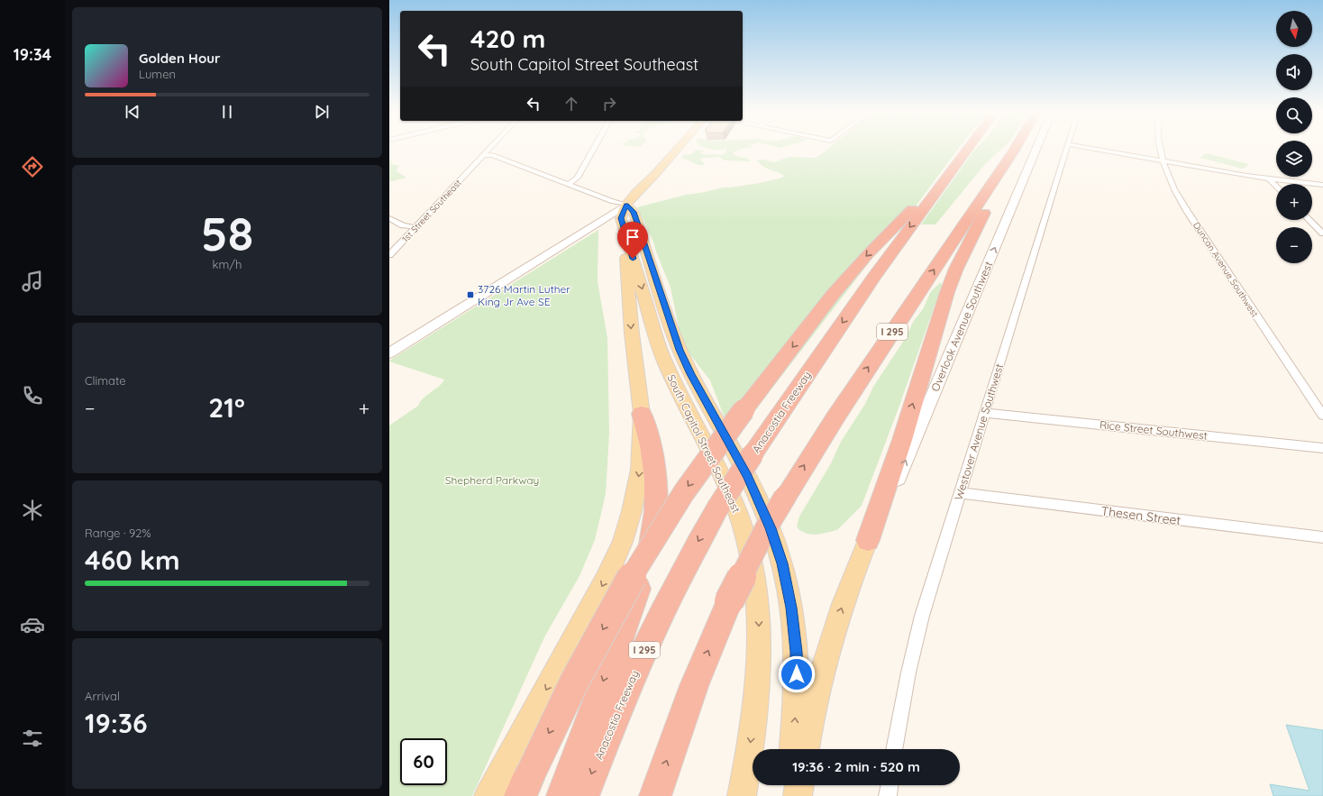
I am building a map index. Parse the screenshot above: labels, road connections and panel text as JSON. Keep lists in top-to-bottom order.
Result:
{
  "streets": {
    "highway": ["I 295", "Anacostia Freeway"],
    "main road": ["South Capitol Street Southeast"],
    "street": [
      "1st Street Southeast",
      "Duncan Avenue Southwest",
      "Overlook Avenue Southwest",
      "Rice Street Southwest",
      "Westover Avenue Southwest",
      "Thesen Street"
    ]
  },
  "crossings": [
    ["Rice Street Southwest", "Westover Avenue Southwest"],
    ["Westover Avenue Southwest", "Thesen Street"]
  ],
  "one_way": ["Overlook Avenue Southwest"],
  "parks": ["Shepherd Parkway"],
  "places": {
    "transit": ["3726 Martin Luther King Jr Ave SE"]
  },
  "north": "bottom",
  "page": {
    "tabs": "19:34",
    "map_buttons": ["+", "−"],
    "turn": ["420 m", "South Capitol Street Southeast"],
    "song": ["Golden Hour", "Lumen"],
    "tile": [
      ["58", "km/h"],
      "Climate",
      ["Range · 92%", "460 km"],
      ["Arrival", "19:36"]
    ],
    "heat": ["−", "21°", "+"],
    "limit": "60",
    "trip": "19:36 · 2 min · 520 m"
  }
}
